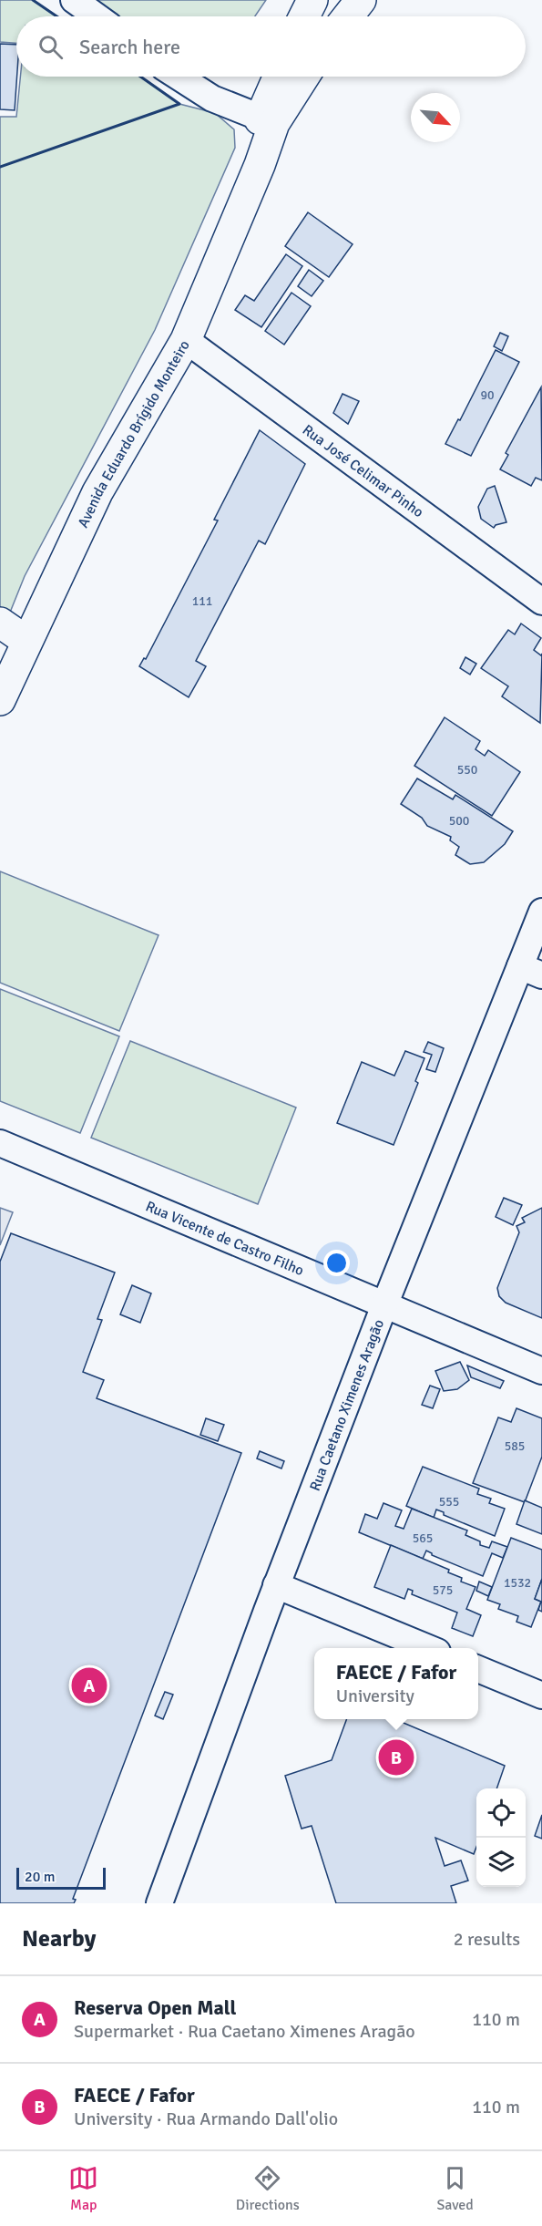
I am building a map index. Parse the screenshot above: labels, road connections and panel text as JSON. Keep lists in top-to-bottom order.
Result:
{
  "streets": {
    "main road": ["Avenida Eduardo Brígido Monteiro"],
    "street": ["Rua José Celimar Pinho", "Rua Vicente de Castro Filho", "Rua Caetano Ximenes Aragão"]
  },
  "crossings": [
    ["Avenida Eduardo Brígido Monteiro", "Rua José Celimar Pinho"],
    ["Rua Vicente de Castro Filho", "Rua Caetano Ximenes Aragão"]
  ],
  "house_numbers": [
    "90",
    "111",
    "550",
    "500",
    "585",
    "555",
    "565",
    "1532",
    "575"
  ],
  "scale_bar": "20 m",
  "north": "bottom right",
  "page": {
    "search": "Search here",
    "popup": ["FAECE / Fafor", "University"],
    "pins": ["A", "B"],
    "scale": "20 m",
    "heading": ["Nearby", "2 results"],
    "list": [
      {
        "mark": "A",
        "name": "Reserva Open Mall",
        "note": "Supermarket · Rua Caetano Ximenes Aragão",
        "value": "110 m"
      },
      {
        "mark": "B",
        "name": "FAECE / Fafor",
        "note": "University · Rua Armando Dall'olio",
        "value": "110 m"
      }
    ],
    "nav": ["Map", "Directions", "Saved"]
  }
}
